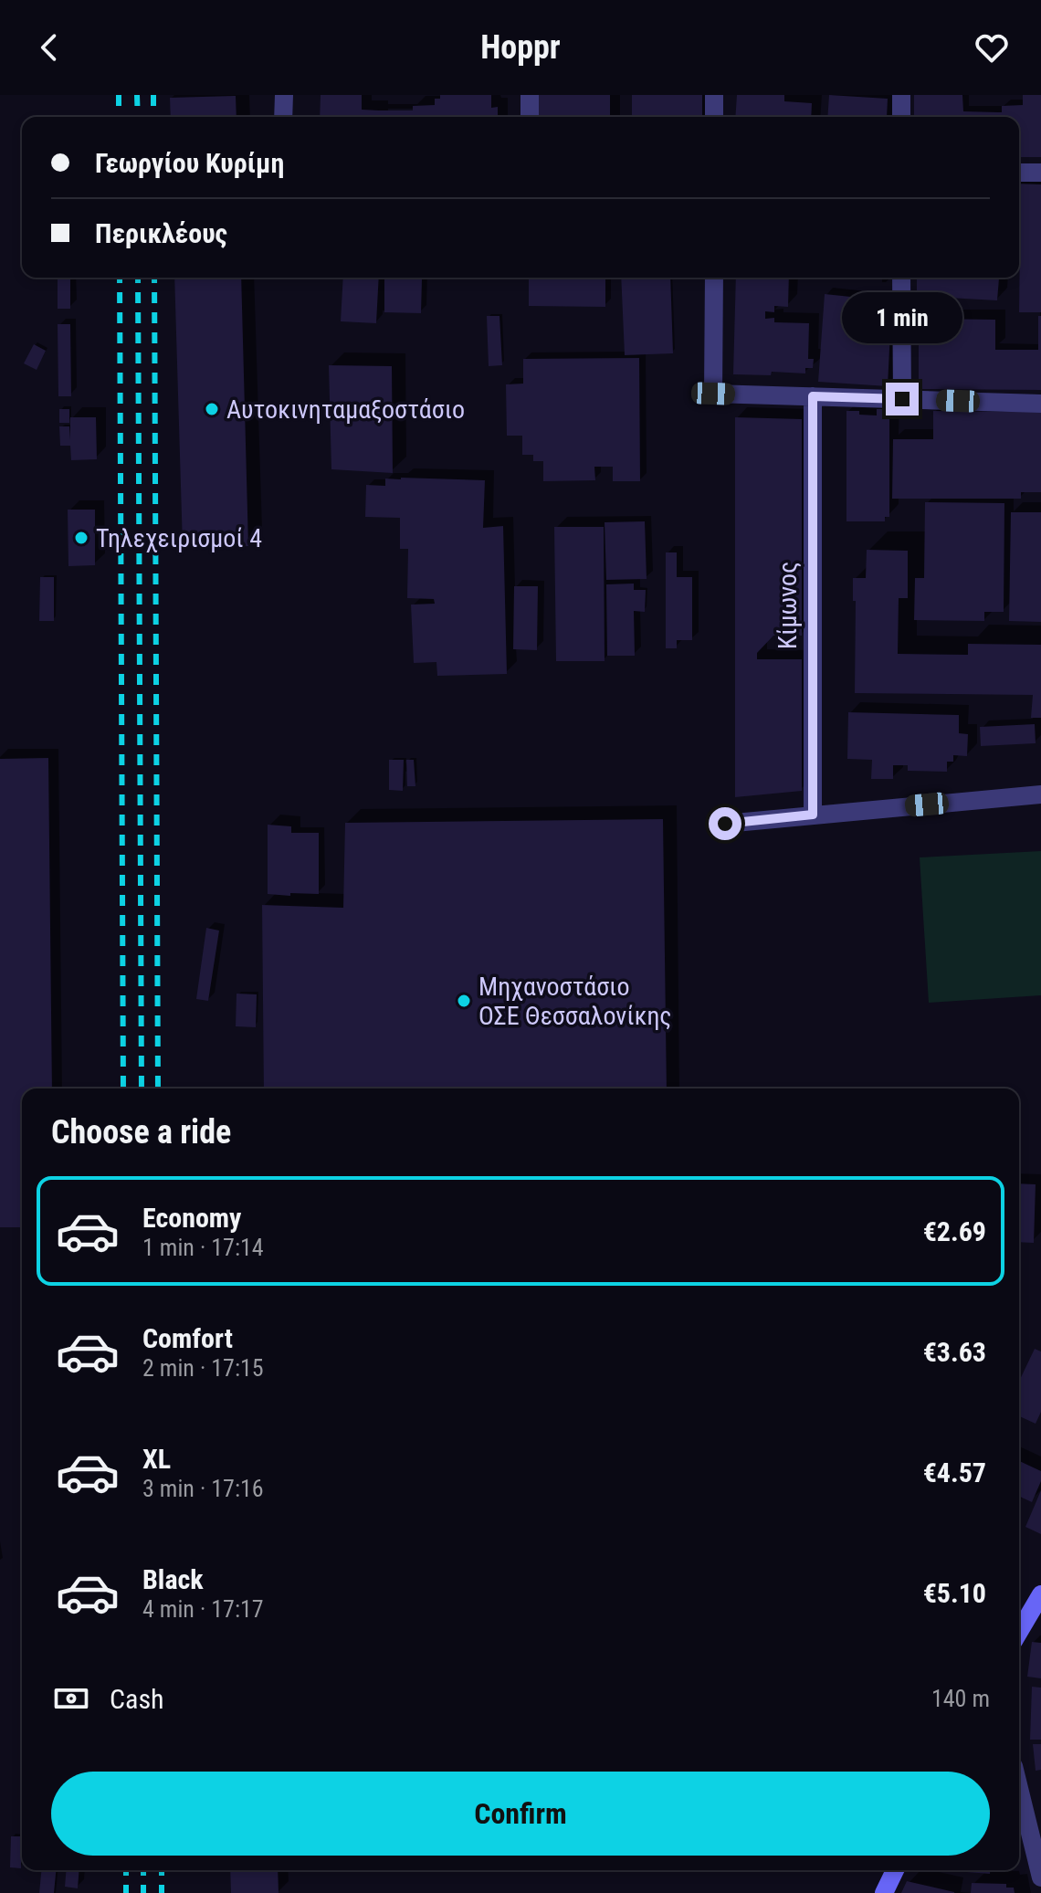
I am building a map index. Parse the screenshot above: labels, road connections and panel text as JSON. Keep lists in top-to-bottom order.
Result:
{
  "streets": {
    "street": ["Κίμωνος"]
  },
  "places": ["Αυτοκινηταμαξοστάσιο", "Τηλεχειρισμοί 4", "Μηχανοστάσιο ΟΣΕ Θεσσαλονίκης"],
  "page": {
    "header": "Hoppr",
    "banner": ["Γεωργίου Κυρίμη", "Περικλέους"],
    "bubble": "1 min",
    "heading": "Choose a ride",
    "list": [
      {
        "name": "Economy",
        "note": "1 min · 17:14",
        "value": "€2.69"
      },
      {
        "name": "Comfort",
        "note": "2 min · 17:15",
        "value": "€3.63"
      },
      {
        "name": "XL",
        "note": "3 min · 17:16",
        "value": "€4.57"
      },
      {
        "name": "Black",
        "note": "4 min · 17:17",
        "value": "€5.10"
      }
    ],
    "pay": ["Cash", "140 m"],
    "buttons": "Confirm"
  }
}
